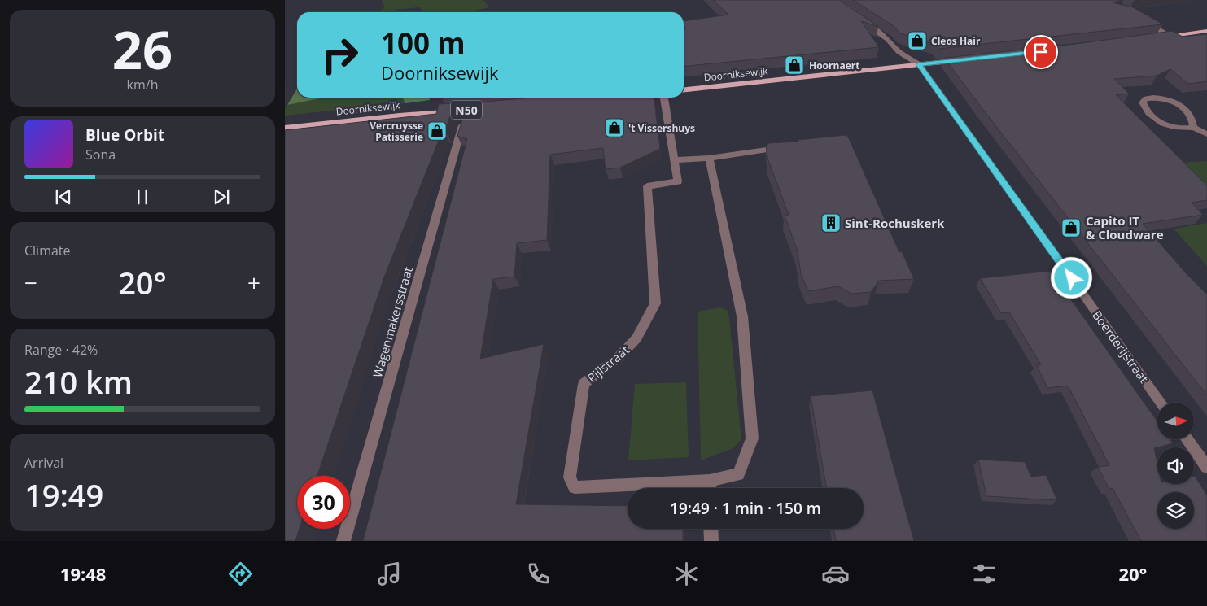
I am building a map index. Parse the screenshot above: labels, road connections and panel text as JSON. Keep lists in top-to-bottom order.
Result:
{
  "streets": {
    "main road": ["Doorniksewijk", "N50"],
    "street": ["Wagenmakersstraat", "Boerderijstraat", "Pijlstraat"]
  },
  "crossings": [
    ["Doorniksewijk", "Wagenmakersstraat"],
    ["Doorniksewijk", "Boerderijstraat"]
  ],
  "places": {
    "shop": [
      "Cleos Hair",
      "Hoornaert",
      "'t Vissershuys",
      "Vercruysse Patisserie",
      "Capito IT & Cloudware"
    ],
    "building": ["Sint-Rochuskerk"]
  },
  "north": "right",
  "page": {
    "tile": [
      ["26", "km/h"],
      "Climate",
      ["Range · 42%", "210 km"],
      ["Arrival", "19:49"]
    ],
    "turn": ["100 m", "Doorniksewijk"],
    "song": ["Blue Orbit", "Sona"],
    "heat": ["−", "20°", "+"],
    "limit": "30",
    "trip": "19:49 · 1 min · 150 m",
    "tabs": ["19:48", "20°"]
  }
}
